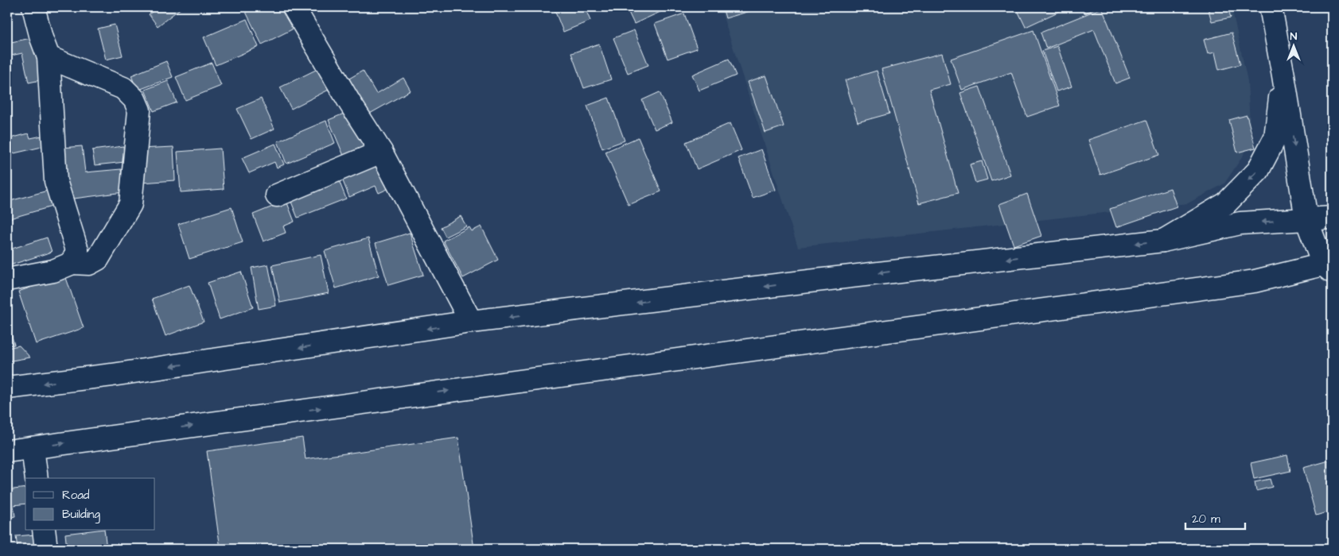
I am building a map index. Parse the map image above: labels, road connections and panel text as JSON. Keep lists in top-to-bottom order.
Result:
{
  "legend": ["Road", "Building"],
  "scale_bar": "20 m",
  "north": "top"
}
